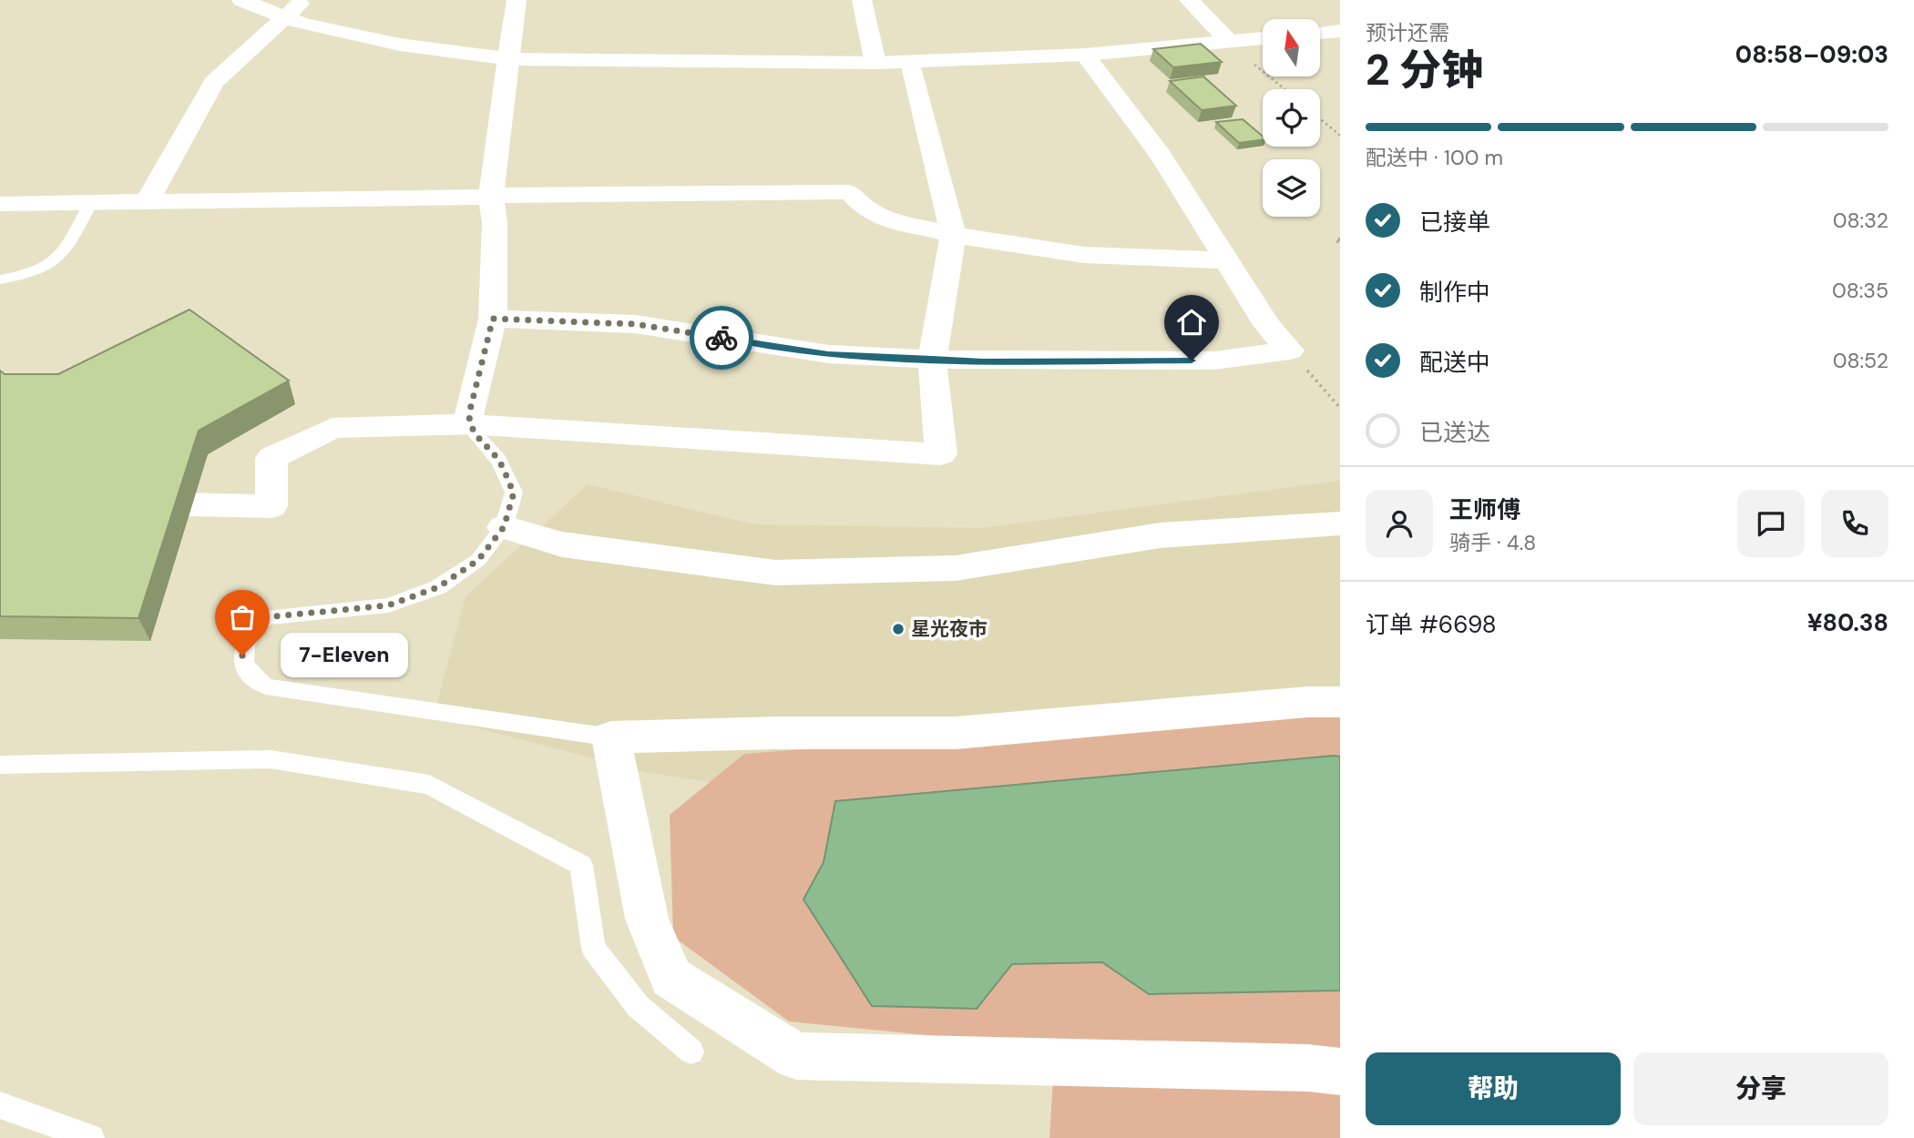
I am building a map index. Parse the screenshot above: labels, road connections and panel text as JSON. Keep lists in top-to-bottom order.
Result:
{
  "places": ["星光夜市", "7-Eleven"],
  "north": "top",
  "page": {
    "heading": ["2 分钟", "预计还需", "08:58–09:03"],
    "panel": [
      "王师傅",
      "骑手 · 4.8",
      "订单 #6698",
      "¥80.38"
    ],
    "bar": "配送中 · 100 m",
    "list": [
      ["已接单", "08:32"],
      ["制作中", "08:35"],
      ["配送中", "08:52"],
      "已送达"
    ],
    "bubble": "7-Eleven",
    "buttons": ["帮助", "分享"]
  }
}
